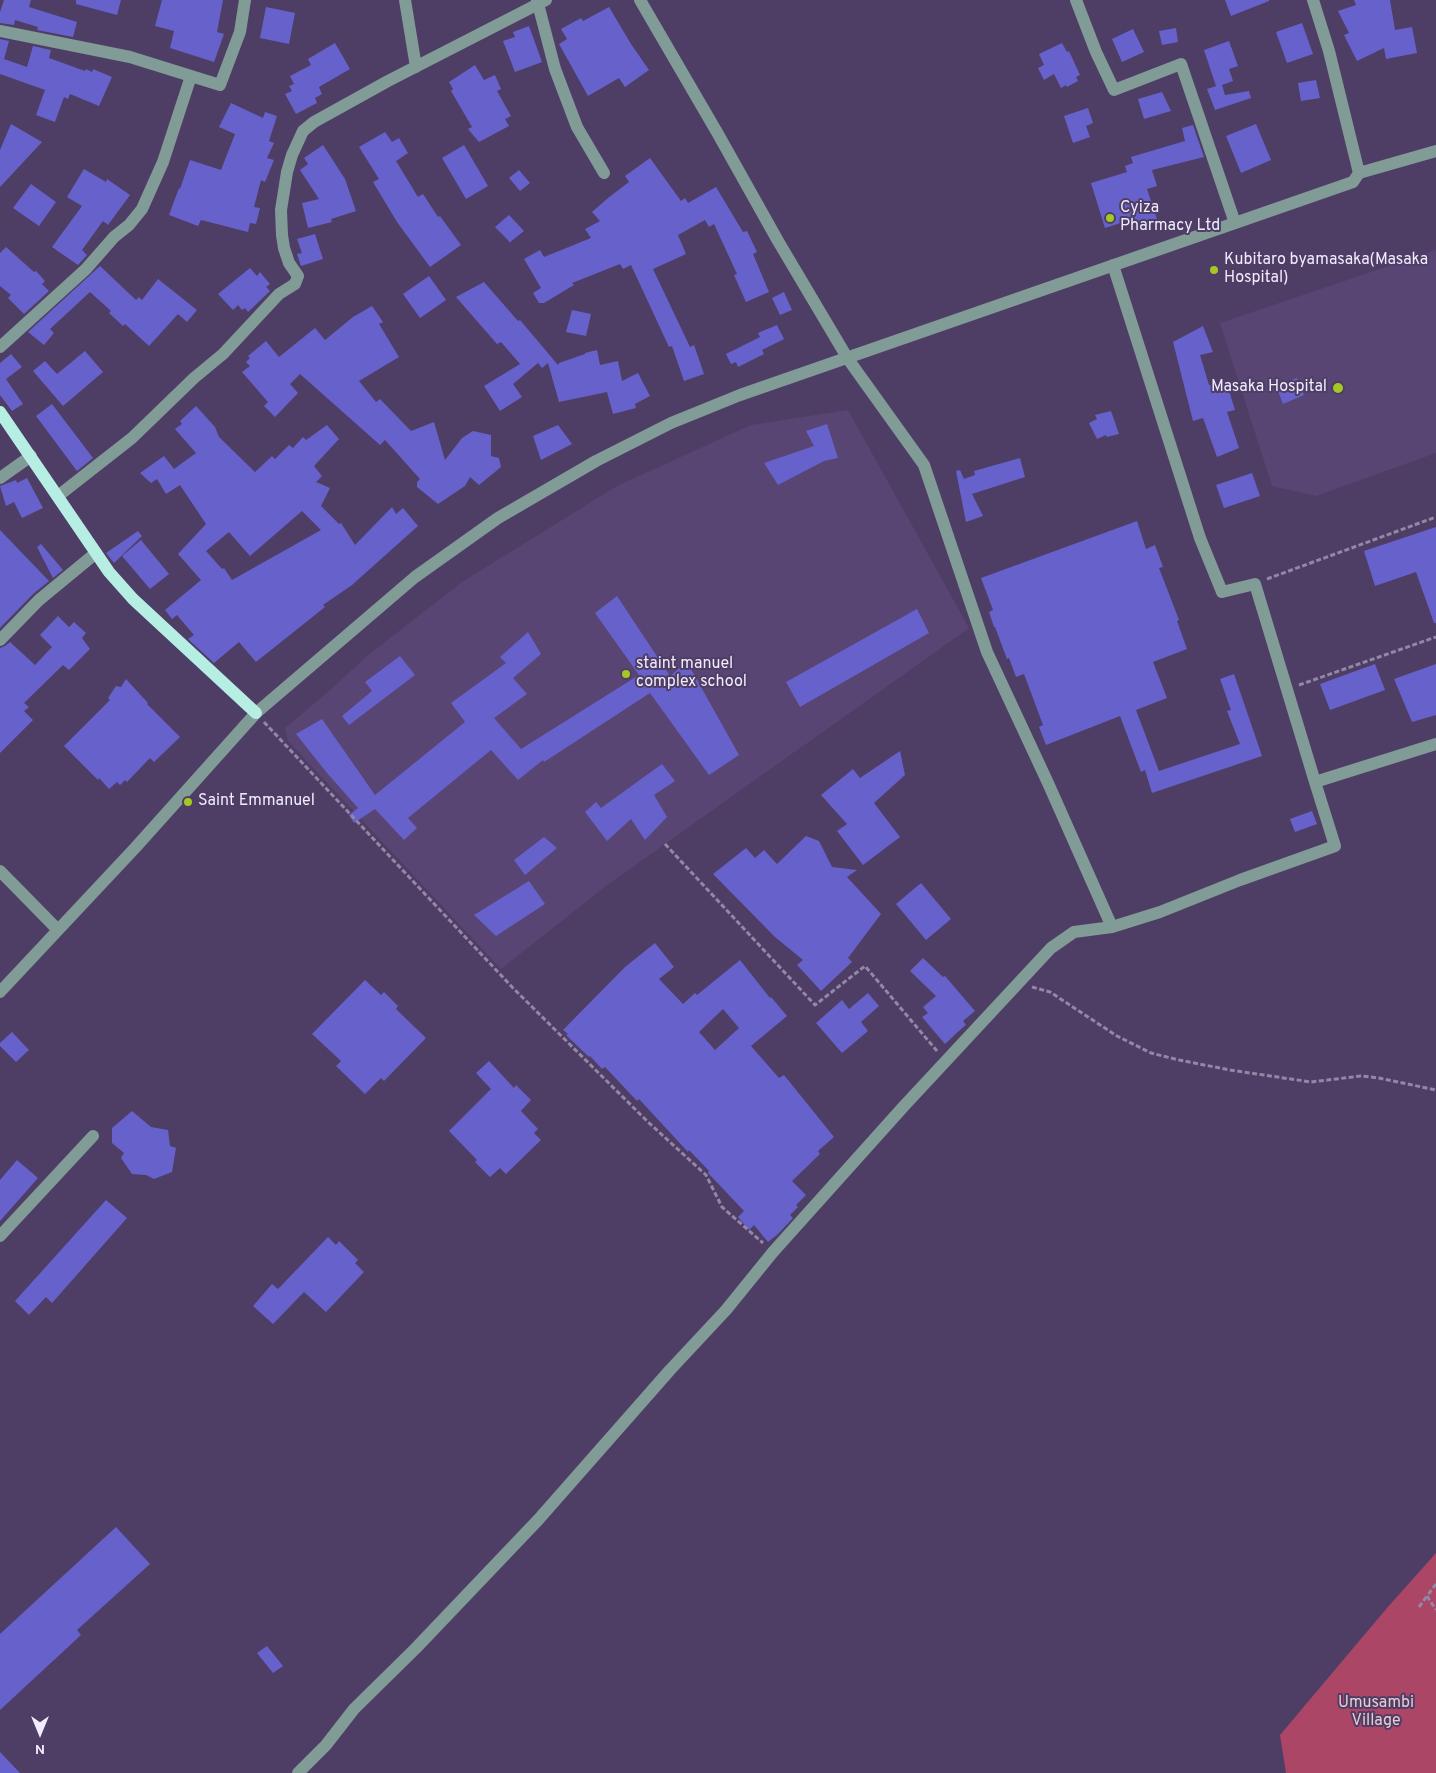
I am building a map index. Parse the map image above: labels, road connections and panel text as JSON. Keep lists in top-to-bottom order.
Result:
{
  "parks": ["Umusambi Village"],
  "places": [
    "Cyiza Pharmacy Ltd",
    "Kubitaro byamasaka(Masaka Hospital)",
    "Masaka Hospital",
    "staint manuel complex school",
    "Saint Emmanuel"
  ],
  "north": "bottom"
}
